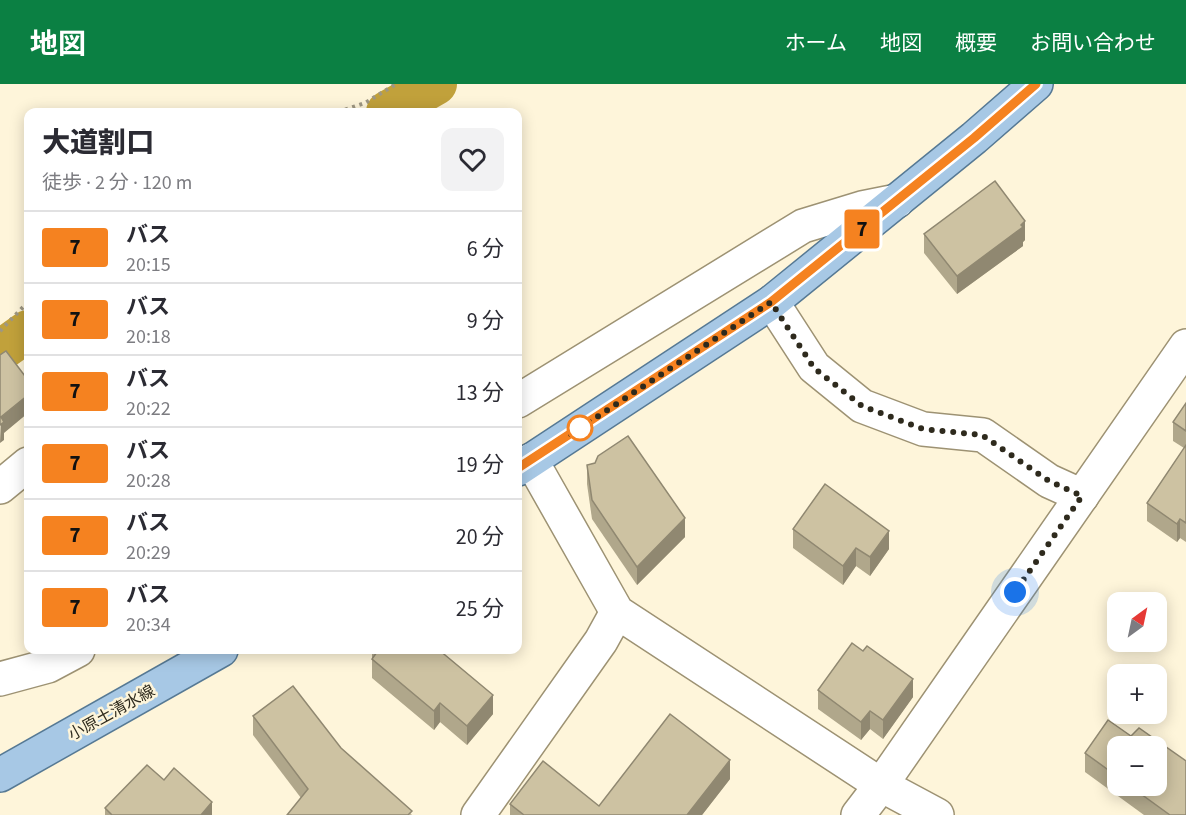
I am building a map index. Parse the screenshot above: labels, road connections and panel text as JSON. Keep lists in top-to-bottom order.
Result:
{
  "streets": {
    "main road": ["小原土清水線"]
  },
  "lines": ["bus line 7"],
  "north": "top right",
  "page": {
    "header": "地図",
    "nav": [
      "ホーム",
      "地図",
      "概要",
      "お問い合わせ"
    ],
    "on_map": "7",
    "heading": ["大道割口", "徒歩 · 2 分 · 120 m"],
    "list": [
      {
        "mark": "7",
        "name": "バス",
        "note": "20:15",
        "value": "6 分"
      },
      {
        "mark": "7",
        "name": "バス",
        "note": "20:18",
        "value": "9 分"
      },
      {
        "mark": "7",
        "name": "バス",
        "note": "20:22",
        "value": "13 分"
      },
      {
        "mark": "7",
        "name": "バス",
        "note": "20:28",
        "value": "19 分"
      },
      {
        "mark": "7",
        "name": "バス",
        "note": "20:29",
        "value": "20 分"
      },
      {
        "mark": "7",
        "name": "バス",
        "note": "20:34",
        "value": "25 分"
      }
    ],
    "map_buttons": ["+", "−"]
  }
}
